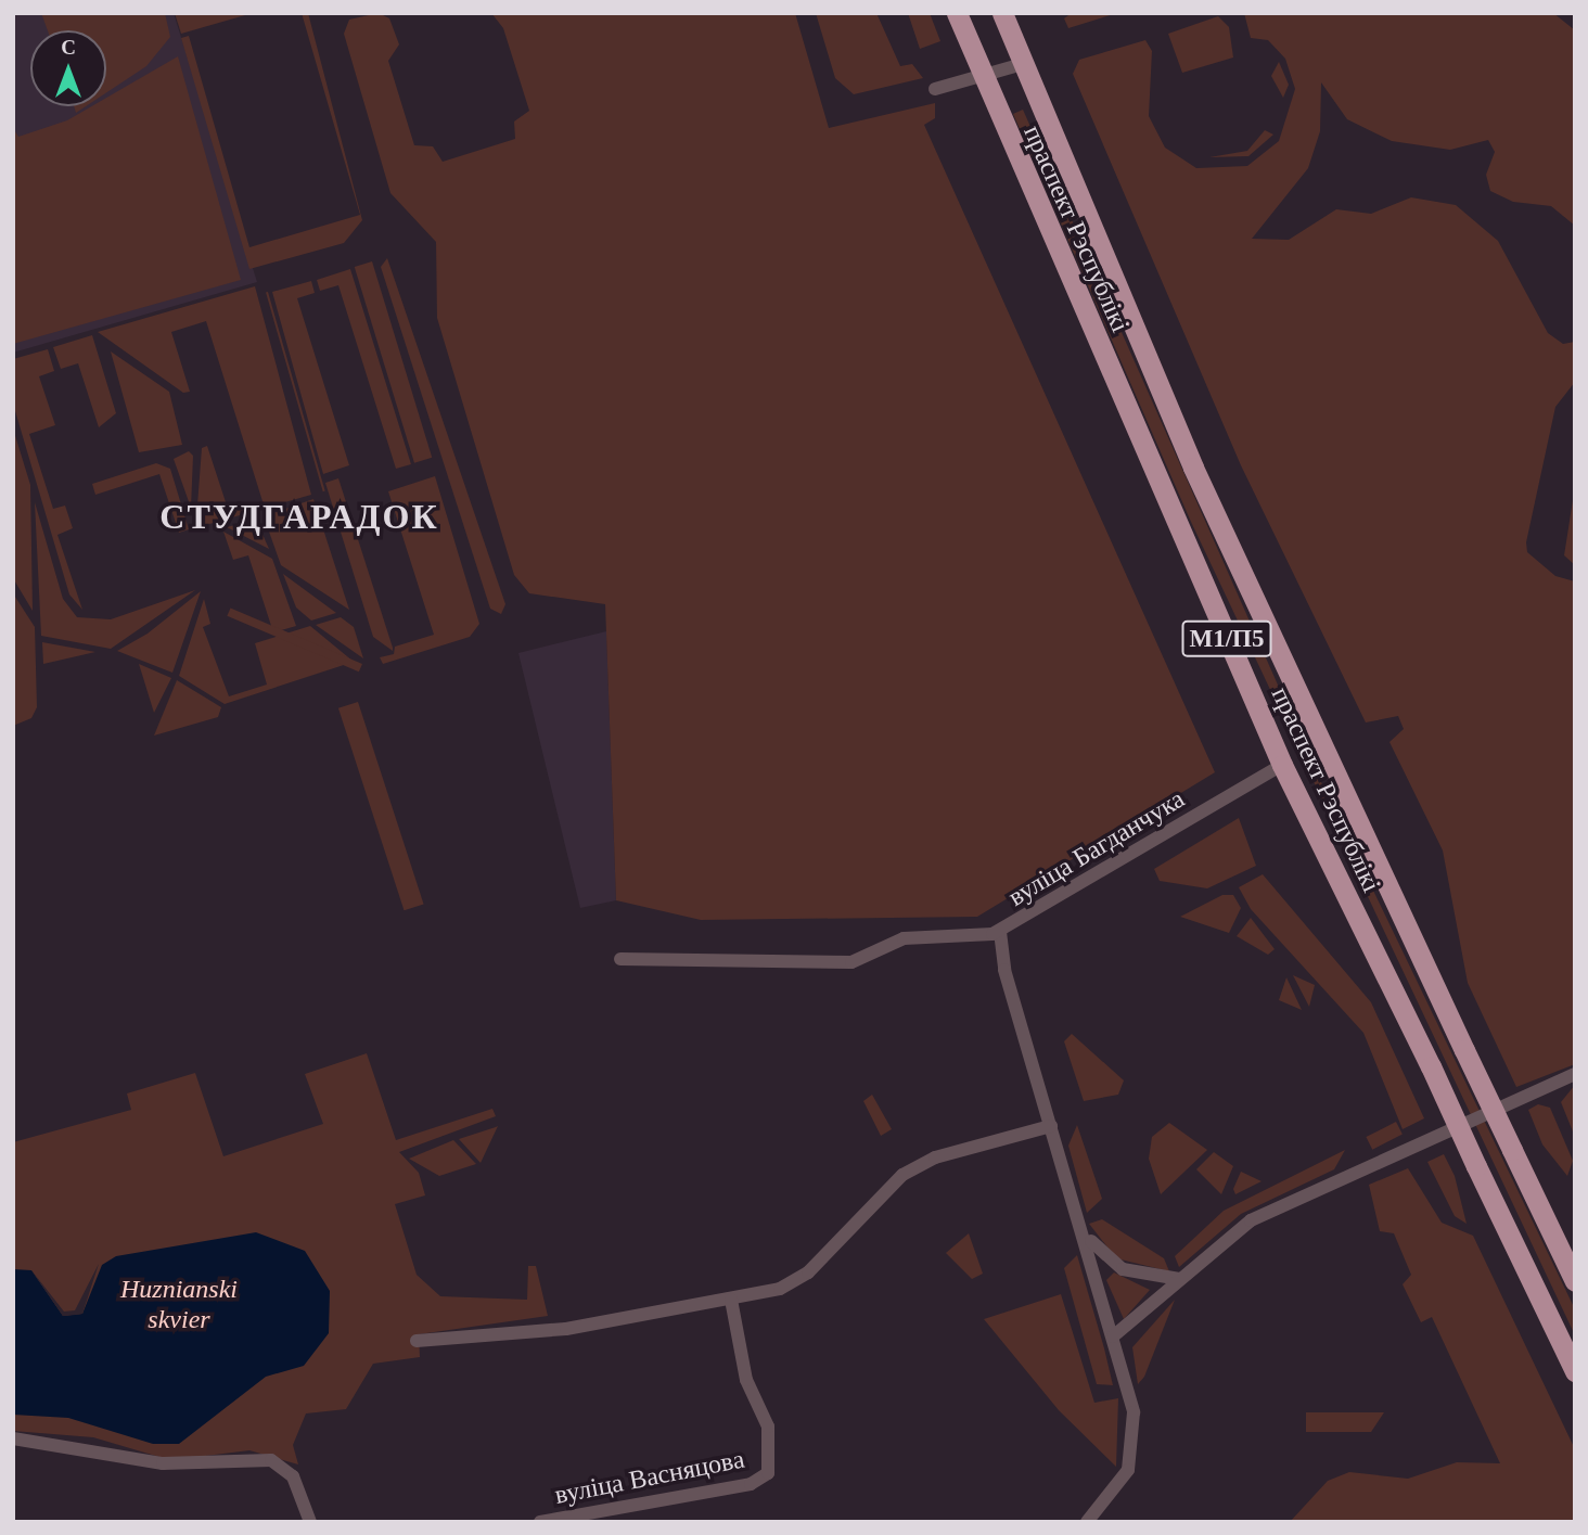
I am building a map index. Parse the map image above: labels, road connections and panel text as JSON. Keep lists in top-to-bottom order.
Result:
{
  "streets": {
    "highway": ["праспект Рэспублікі", "М1/П5"],
    "street": ["вуліца Багданчука", "вуліца Васняцова"]
  },
  "crossings": [
    ["праспект Рэспублікі", "вуліца Багданчука"]
  ],
  "districts": ["СТУДГАРАДОК"],
  "parks": ["Huznianski skvier"],
  "north": "top"
}
